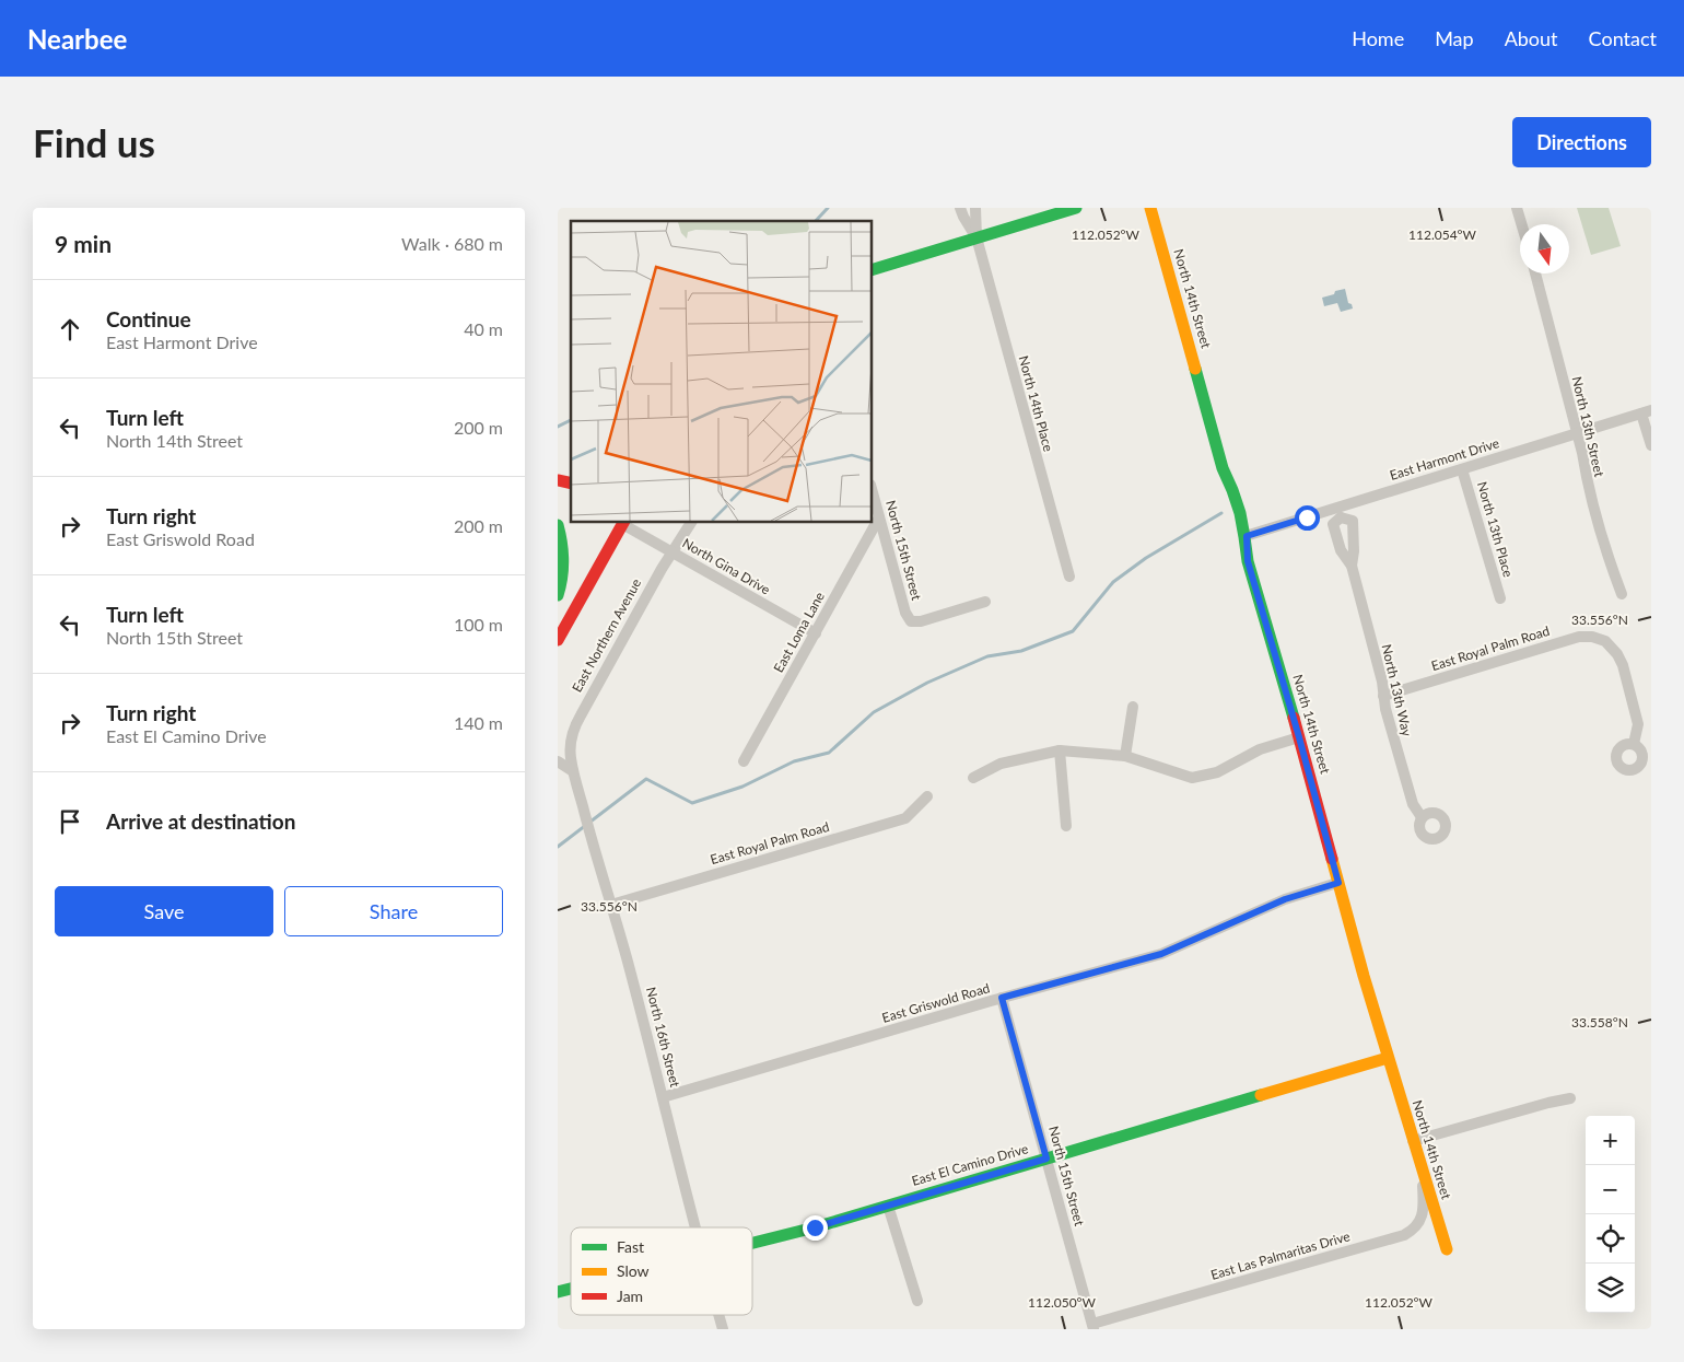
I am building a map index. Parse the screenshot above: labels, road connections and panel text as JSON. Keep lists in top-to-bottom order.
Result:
{
  "streets": {
    "street": [
      "North 14th Street",
      "North 14th Place",
      "North 13th Street",
      "East Harmont Drive",
      "North 13th Place",
      "North 15th Street",
      "North Gina Drive",
      "East Loma Lane",
      "East Northern Avenue",
      "East Royal Palm Road",
      "North 13th Way",
      "East Griswold Road",
      "North 16th Street",
      "East El Camino Drive",
      "East Las Palmaritas Drive"
    ]
  },
  "crossings": [
    ["North 14th Street", "East Harmont Drive"],
    ["North 14th Street", "East Griswold Road"],
    ["North 14th Street", "East El Camino Drive"],
    ["North 14th Street", "East Las Palmaritas Drive"],
    ["North 13th Street", "East Harmont Drive"],
    ["East Harmont Drive", "North 13th Place"],
    ["East Harmont Drive", "North 13th Way"],
    ["North 15th Street", "East Loma Lane"],
    ["North 15th Street", "East Griswold Road"],
    ["North 15th Street", "East El Camino Drive"],
    ["North 15th Street", "East Las Palmaritas Drive"],
    ["North Gina Drive", "East Loma Lane"],
    ["North Gina Drive", "East Northern Avenue"],
    ["East Northern Avenue", "North 16th Street"],
    ["East Royal Palm Road", "North 13th Way"],
    ["East Royal Palm Road", "North 16th Street"],
    ["East Griswold Road", "North 16th Street"]
  ],
  "legend": ["Fast", "Slow", "Jam"],
  "north": "bottom",
  "page": {
    "header": "Nearbee",
    "nav": [
      "Home",
      "Map",
      "About",
      "Contact"
    ],
    "buttons": [
      "Directions",
      ["Save", "Share"]
    ],
    "title": "Find us",
    "heading": ["9 min", "Walk · 680 m"],
    "list": [
      ["Continue", "East Harmont Drive", "40 m"],
      ["Turn left", "North 14th Street", "200 m"],
      ["Turn right", "East Griswold Road", "200 m"],
      ["Turn left", "North 15th Street", "100 m"],
      ["Turn right", "East El Camino Drive", "140 m"],
      "Arrive at destination"
    ],
    "map_buttons": ["+", "−"]
  },
  "coordinates": [
    "112.052°W",
    "112.054°W",
    "33.556°N",
    "33.558°N",
    "112.050°W"
  ]
}
